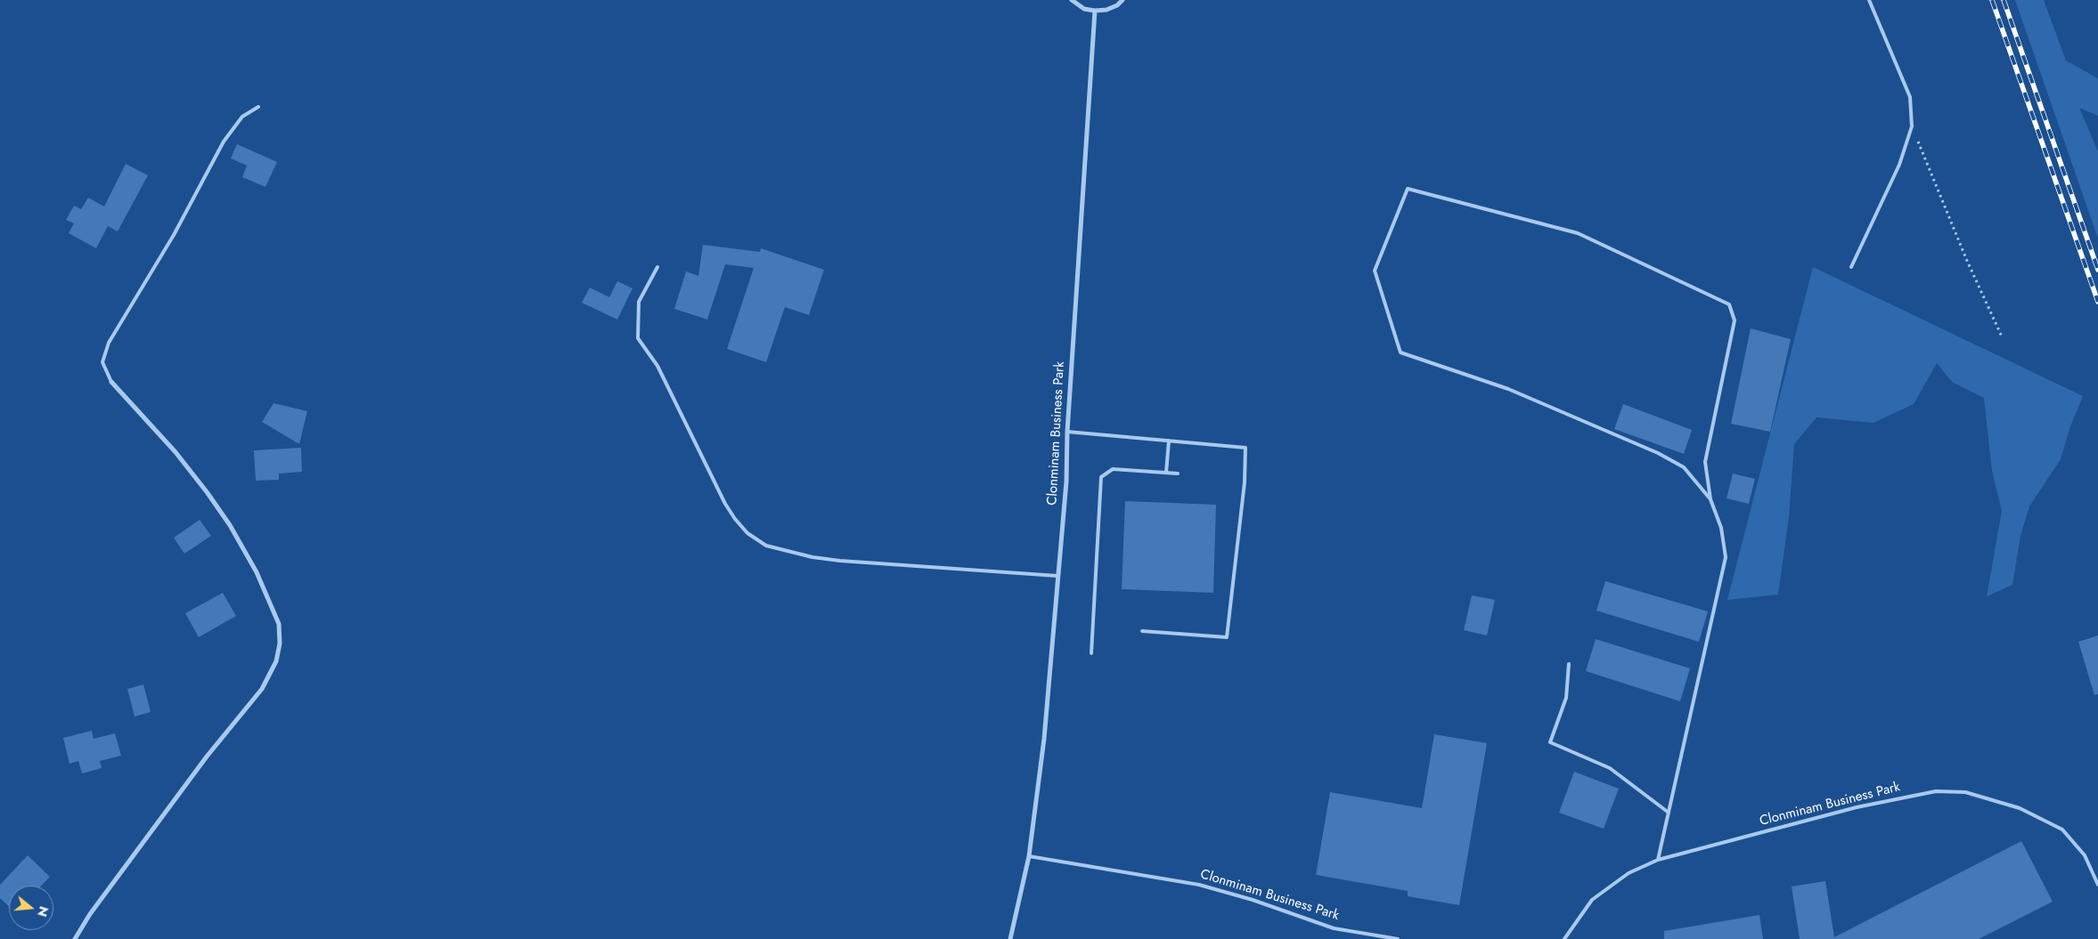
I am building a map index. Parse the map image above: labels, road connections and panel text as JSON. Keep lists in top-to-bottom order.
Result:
{
  "streets": {
    "street": ["Clonminam Business Park"]
  },
  "north": "right"
}
